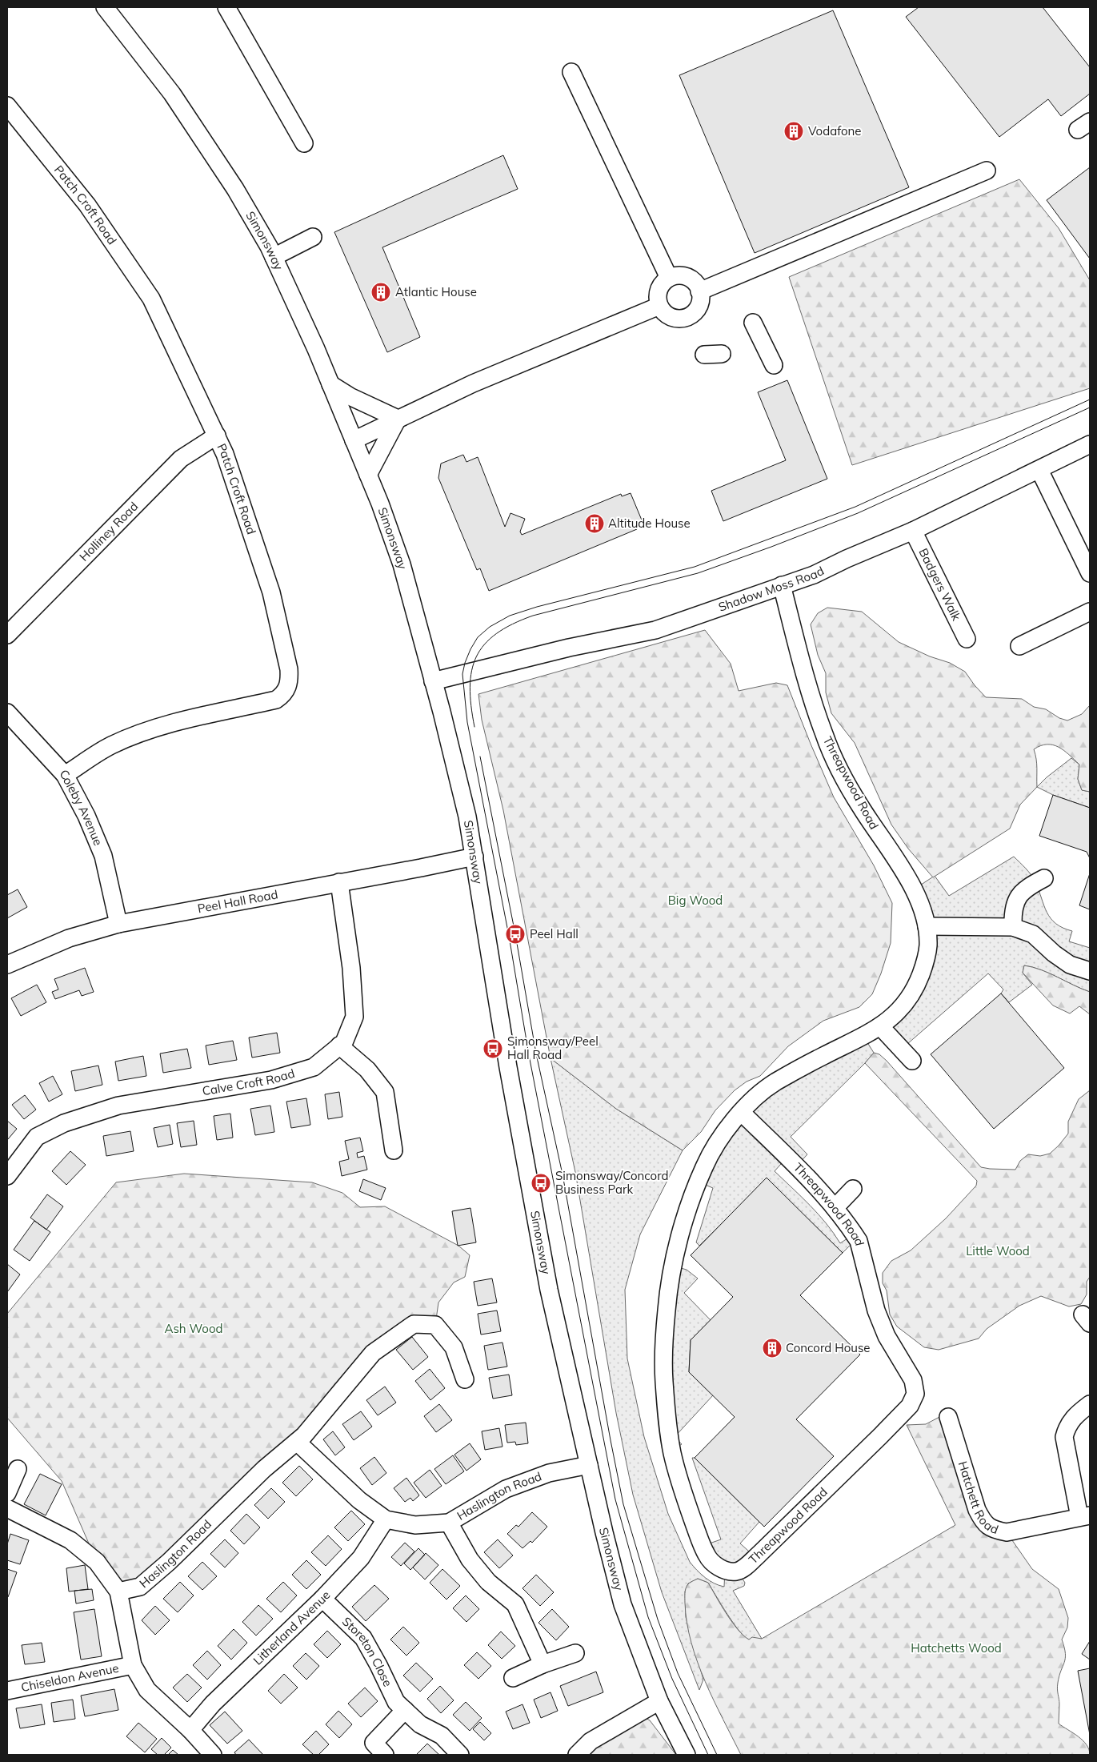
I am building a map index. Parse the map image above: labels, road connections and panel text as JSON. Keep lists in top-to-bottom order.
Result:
{
  "streets": {
    "street": [
      "Patch Croft Road",
      "Simonsway",
      "Holliney Road",
      "Badgers Walk",
      "Shadow Moss Road",
      "Threapwood Road",
      "Coleby Avenue",
      "Peel Hall Road",
      "Calve Croft Road",
      "Hatchett Road",
      "Haslington Road",
      "Litherland Avenue",
      "Storeton Close",
      "Chiseldon Avenue"
    ]
  },
  "crossings": [
    ["Patch Croft Road", "Holliney Road"],
    ["Patch Croft Road", "Coleby Avenue"],
    ["Simonsway", "Shadow Moss Road"],
    ["Simonsway", "Peel Hall Road"],
    ["Simonsway", "Haslington Road"],
    ["Badgers Walk", "Shadow Moss Road"],
    ["Shadow Moss Road", "Threapwood Road"],
    ["Coleby Avenue", "Peel Hall Road"],
    ["Peel Hall Road", "Calve Croft Road"],
    ["Haslington Road", "Litherland Avenue"],
    ["Litherland Avenue", "Storeton Close"]
  ],
  "parks": [
    "Big Wood",
    "Little Wood",
    "Ash Wood",
    "Hatchetts Wood"
  ],
  "places": {
    "building": [
      "Vodafone",
      "Atlantic House",
      "Altitude House",
      "Concord House"
    ],
    "bus stop": ["Peel Hall", "Simonsway/Peel Hall Road", "Simonsway/Concord Business Park"]
  }
}
